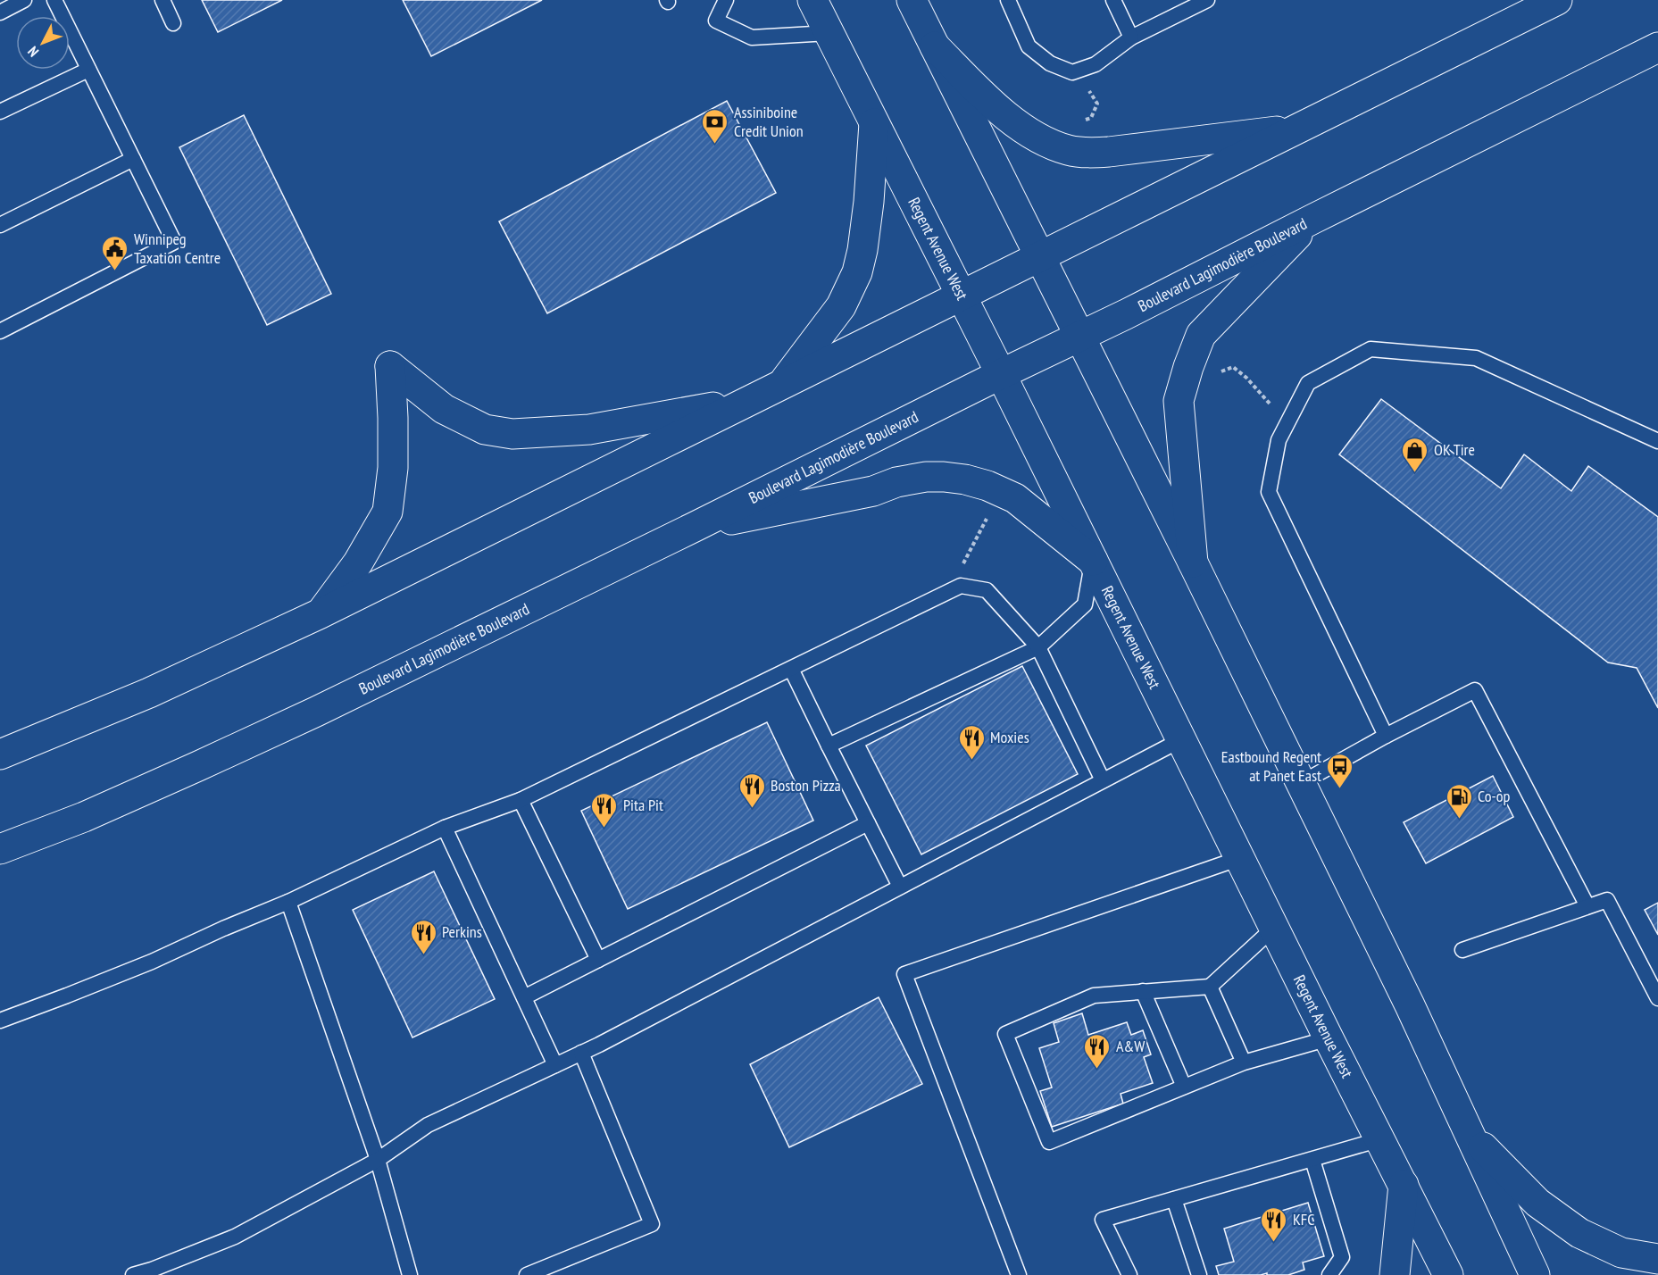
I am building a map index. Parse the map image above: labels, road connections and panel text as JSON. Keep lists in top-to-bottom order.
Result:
{
  "streets": {
    "main road": ["Regent Avenue West", "Boulevard Lagimodière Boulevard"]
  },
  "crossings": [
    ["Regent Avenue West", "Boulevard Lagimodière Boulevard"]
  ],
  "places": {
    "bank": ["Assiniboine Credit Union"],
    "public building": ["Winnipeg Taxation Centre"],
    "shop": ["OK Tire"],
    "restaurant": [
      "Moxies",
      "Boston Pizza",
      "Pita Pit",
      "Perkins",
      "A&W",
      "KFC"
    ],
    "bus stop": ["Eastbound Regent at Panet East"],
    "fuel station": ["Co-op"]
  },
  "north": "bottom left"
}
